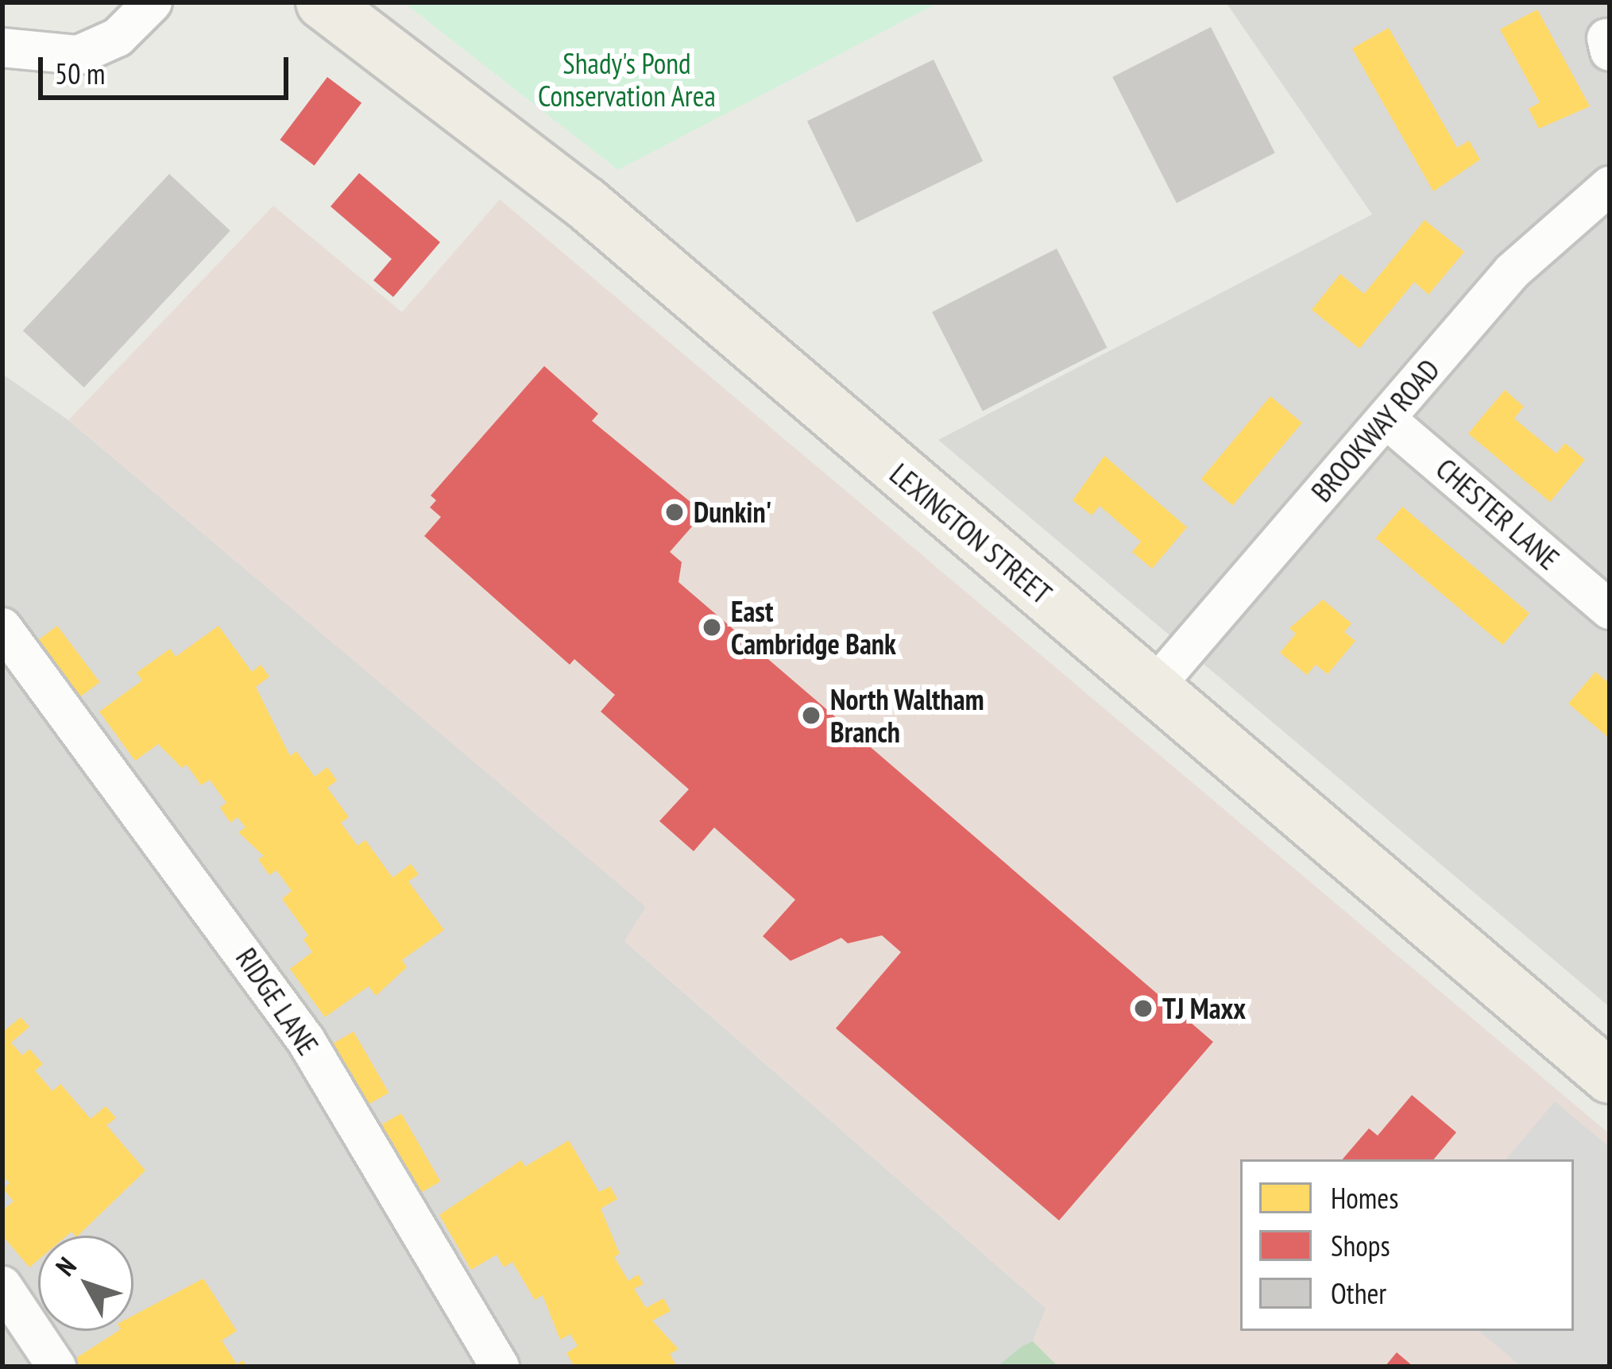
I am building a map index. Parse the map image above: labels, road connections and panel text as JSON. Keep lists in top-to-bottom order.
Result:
{
  "streets": {
    "main road": ["LEXINGTON STREET"],
    "street": ["BROOKWAY ROAD", "CHESTER LANE", "RIDGE LANE"]
  },
  "crossings": [
    ["BROOKWAY ROAD", "CHESTER LANE"],
    ["BROOKWAY ROAD", "LEXINGTON STREET"]
  ],
  "parks": ["Shady's Pond Conservation Area"],
  "places": [
    "Dunkin'",
    "East Cambridge Bank",
    "North Waltham Branch",
    "TJ Maxx"
  ],
  "legend": ["Homes", "Shops", "Other"],
  "scale_bar": "50 m",
  "north": "top left"
}
